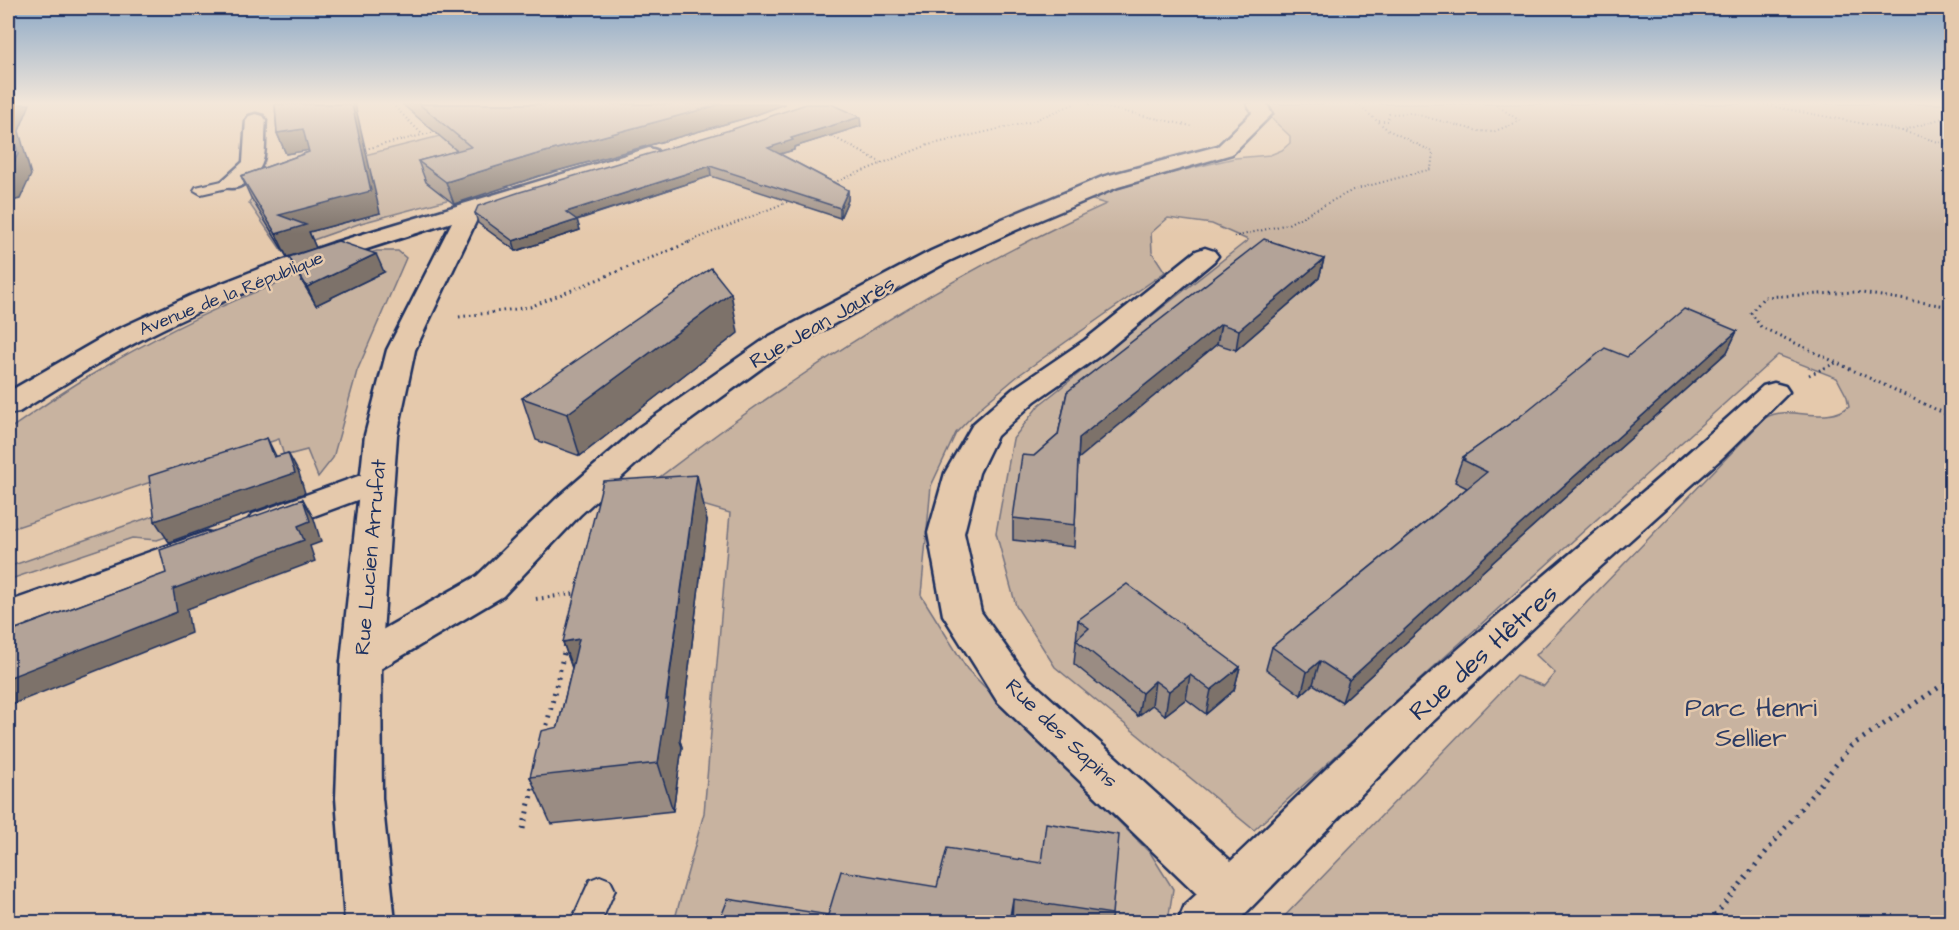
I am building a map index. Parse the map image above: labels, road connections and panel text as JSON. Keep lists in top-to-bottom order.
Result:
{
  "streets": {
    "street": [
      "Avenue de la République",
      "Rue Jean Jaurès",
      "Rue Lucien Arrufat",
      "Rue des Hêtres",
      "Rue des Sapins"
    ]
  },
  "crossings": [
    ["Avenue de la République", "Rue Lucien Arrufat"],
    ["Rue Jean Jaurès", "Rue Lucien Arrufat"],
    ["Rue des Hêtres", "Rue des Sapins"]
  ],
  "parks": ["Parc Henri Sellier"]
}
